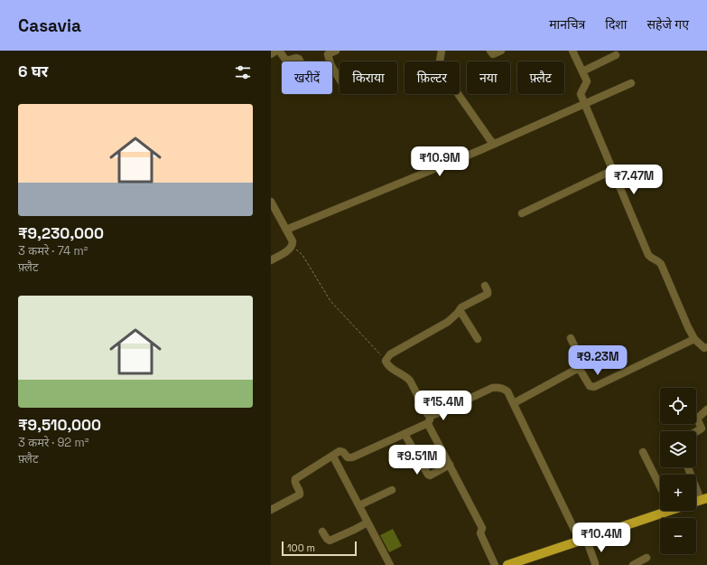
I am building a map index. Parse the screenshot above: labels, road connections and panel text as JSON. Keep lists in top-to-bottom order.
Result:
{
  "scale_bar": "100 m",
  "page": {
    "header": "Casavia",
    "nav": ["मानचित्र", "दिशा", "सहेजे गए"],
    "heading": "6 घर",
    "chip": [
      "खरीदें",
      "किराया",
      "फ़िल्टर",
      "नया",
      "फ़्लैट"
    ],
    "list": [
      {
        "name": "₹9,230,000",
        "note": "3 कमरे · 74 m² · फ़्लैट"
      },
      {
        "name": "₹9,510,000",
        "note": "3 कमरे · 92 m² · फ़्लैट"
      }
    ],
    "price": [
      "₹10.9M",
      "₹7.47M",
      "₹9.23M",
      "₹15.4M",
      "₹9.51M",
      "₹10.4M"
    ],
    "map_buttons": ["+", "−"],
    "scale": "100 m"
  }
}
